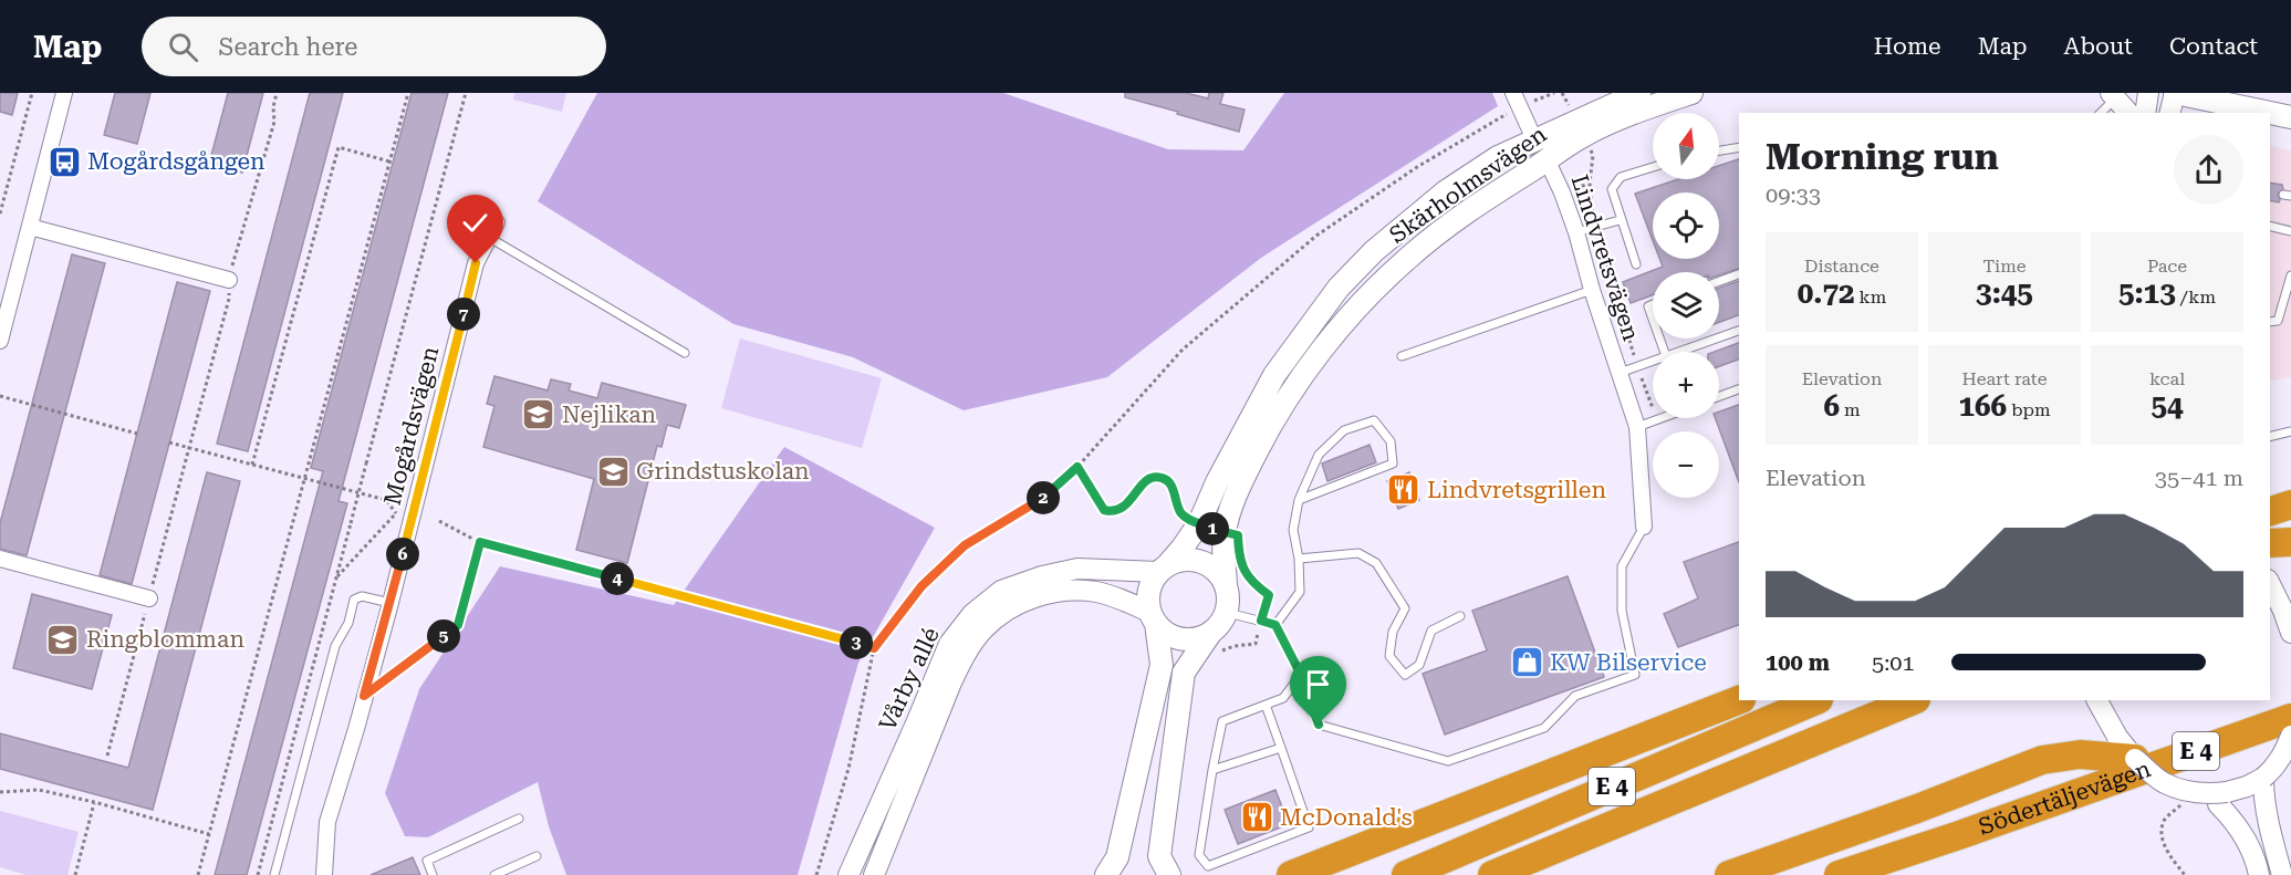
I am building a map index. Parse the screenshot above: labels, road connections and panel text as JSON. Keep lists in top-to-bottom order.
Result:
{
  "streets": {
    "highway": ["E 4", "Södertäljevägen"],
    "main road": ["Skärholmsvägen"],
    "street": ["Lindvretsvägen", "Mogårdsvägen", "Vårby allé"]
  },
  "crossings": [
    ["Skärholmsvägen", "Lindvretsvägen"],
    ["Skärholmsvägen", "Vårby allé"]
  ],
  "places": {
    "bus stop": ["Mogårdsgången"],
    "school or university": ["Nejlikan", "Grindstuskolan", "Ringblomman"],
    "restaurant": ["Lindvretsgrillen", "McDonald's"],
    "shop": ["KW Bilservice"]
  },
  "north": "top",
  "page": {
    "header": "Map",
    "search": "Search here",
    "nav": [
      "Home",
      "Map",
      "About",
      "Contact"
    ],
    "map_buttons": ["+", "−"],
    "heading": ["Morning run", "09:33"],
    "stats": [
      ["Distance", "0.72 km"],
      ["Time", "3:45"],
      ["Pace", "5:13 /km"],
      ["Elevation", "6 m"],
      ["Heart rate", "166 bpm"],
      ["kcal", "54"]
    ],
    "pins": [
      "7",
      "2",
      "1",
      "6",
      "4",
      "5",
      "3"
    ],
    "chart": ["Elevation", "35–41 m"],
    "list": [
      {
        "name": "100 m",
        "note": "5:01"
      }
    ]
  }
}
